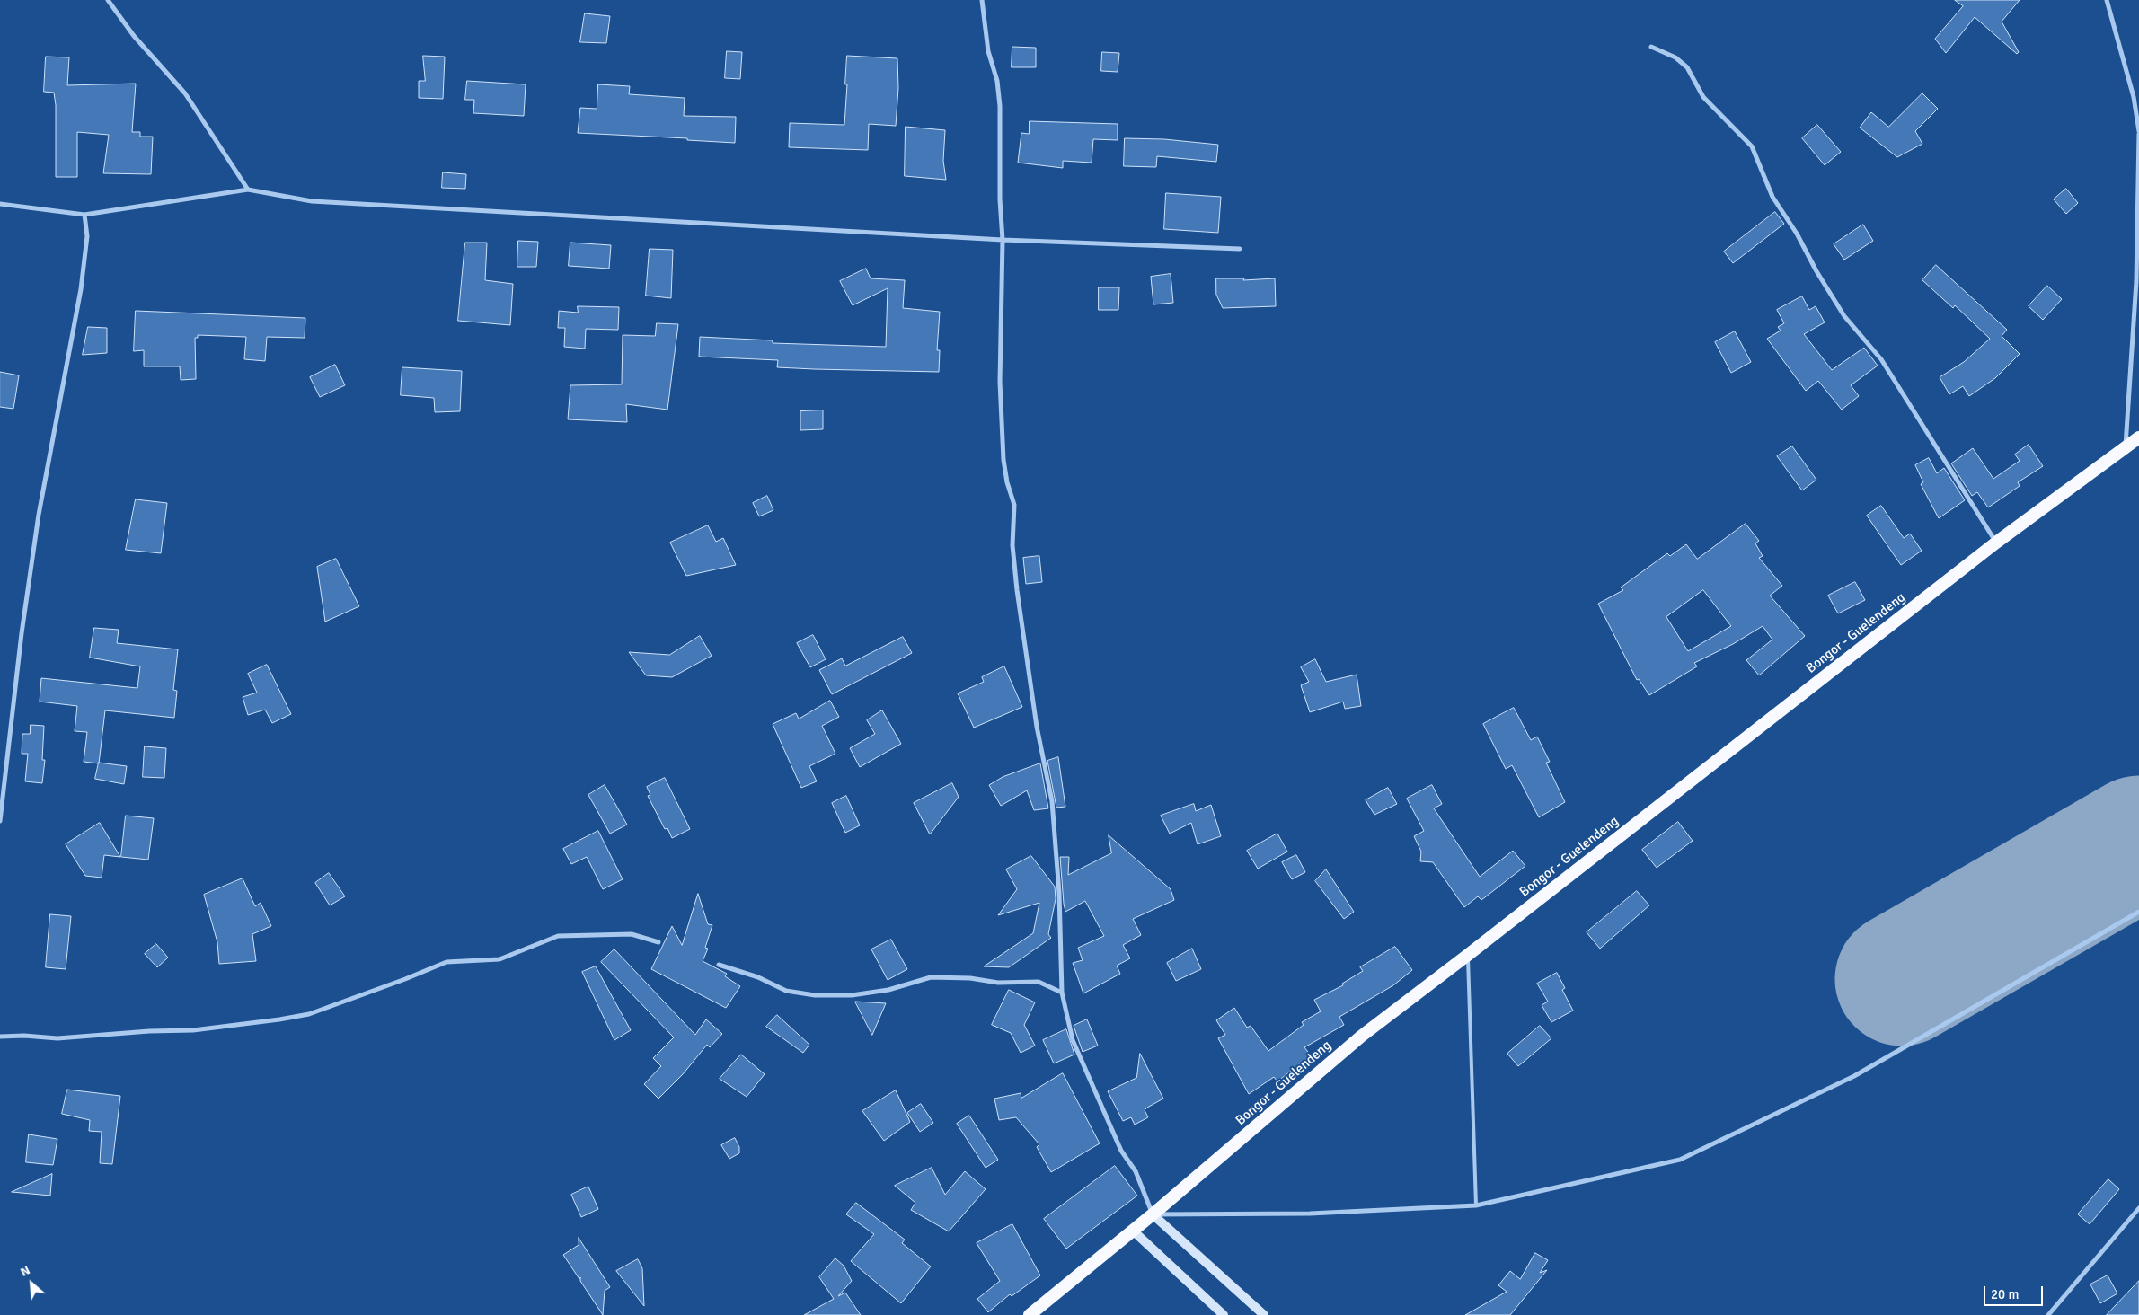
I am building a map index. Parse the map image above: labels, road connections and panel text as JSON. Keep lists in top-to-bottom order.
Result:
{
  "streets": {
    "highway": ["Bongor - Guelendeng"]
  },
  "scale_bar": "20 m",
  "north": "top left"
}
